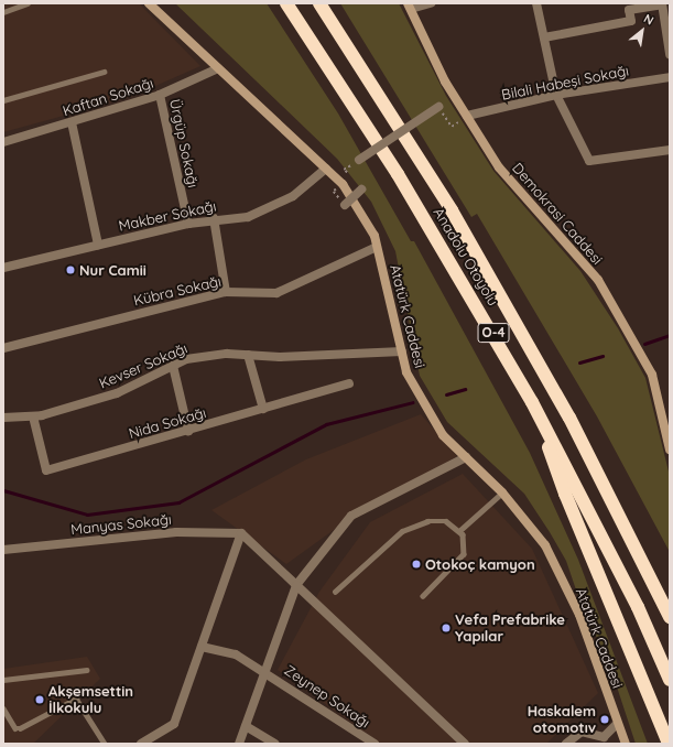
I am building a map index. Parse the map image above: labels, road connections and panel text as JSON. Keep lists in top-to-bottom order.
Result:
{
  "streets": {
    "highway": ["Anadolu Otoyolu", "O-4"],
    "street": [
      "Bilali Habeşi Sokağı",
      "Kaftan Sokağı",
      "Ürgüp Sokağı",
      "Demokrasi Caddesi",
      "Makber Sokağı",
      "Kübra Sokağı",
      "Atatürk Caddesi",
      "Kevser Sokağı",
      "Nida Sokağı",
      "Manyas Sokağı",
      "Zeynep Sokağı"
    ]
  },
  "crossings": [
    ["Bilali Habeşi Sokağı", "Demokrasi Caddesi"],
    ["Kaftan Sokağı", "Ürgüp Sokağı"],
    ["Kaftan Sokağı", "Atatürk Caddesi"],
    ["Ürgüp Sokağı", "Makber Sokağı"],
    ["Makber Sokağı", "Atatürk Caddesi"],
    ["Kübra Sokağı", "Atatürk Caddesi"],
    ["Atatürk Caddesi", "Kevser Sokağı"],
    ["Kevser Sokağı", "Nida Sokağı"]
  ],
  "places": [
    "Nur Camii",
    "Otokoç kamyon",
    "Vefa Prefabrike Yapılar",
    "Akşemsettin İlkokulu",
    "Haskalem otomotıv"
  ],
  "north": "top right"
}
